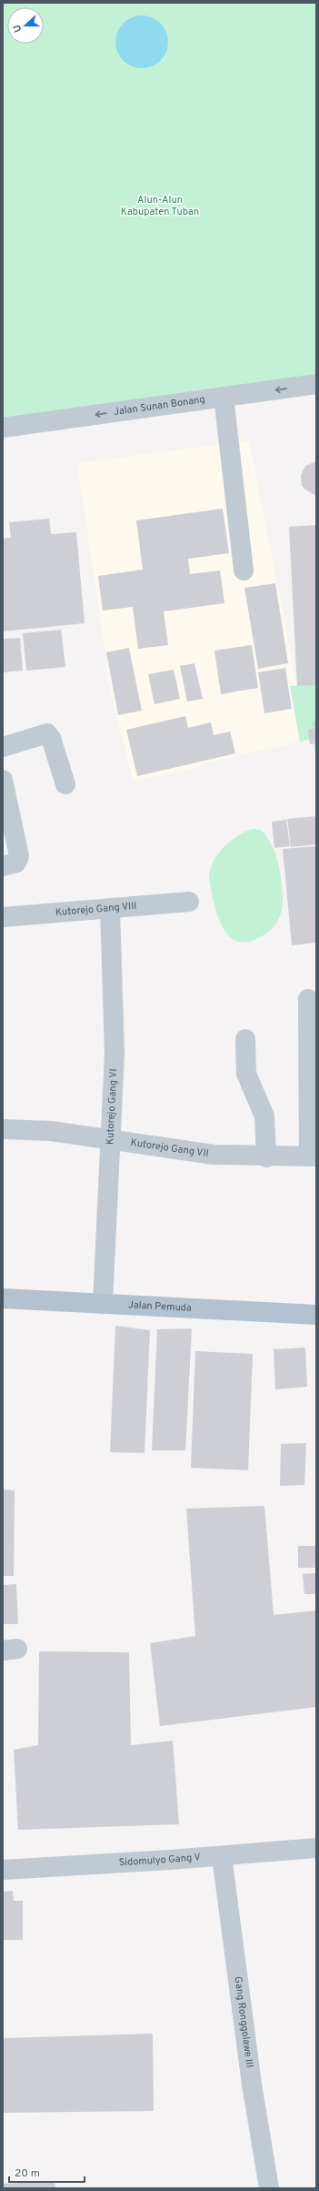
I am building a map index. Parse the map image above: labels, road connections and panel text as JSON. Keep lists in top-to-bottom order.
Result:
{
  "streets": {
    "main road": ["Jalan Pemuda"],
    "street": [
      "Jalan Sunan Bonang",
      "Kutorejo Gang VIII",
      "Kutorejo Gang VI",
      "Kutorejo Gang VII",
      "Sidomulyo Gang V",
      "Gang Ronggolawe III"
    ]
  },
  "crossings": [
    ["Kutorejo Gang VIII", "Kutorejo Gang VI"],
    ["Kutorejo Gang VI", "Kutorejo Gang VII"],
    ["Kutorejo Gang VI", "Jalan Pemuda"],
    ["Sidomulyo Gang V", "Gang Ronggolawe III"]
  ],
  "one_way": ["Jalan Sunan Bonang"],
  "parks": ["Alun-Alun Kabupaten Tuban"],
  "scale_bar": "20 m",
  "north": "left"
}
